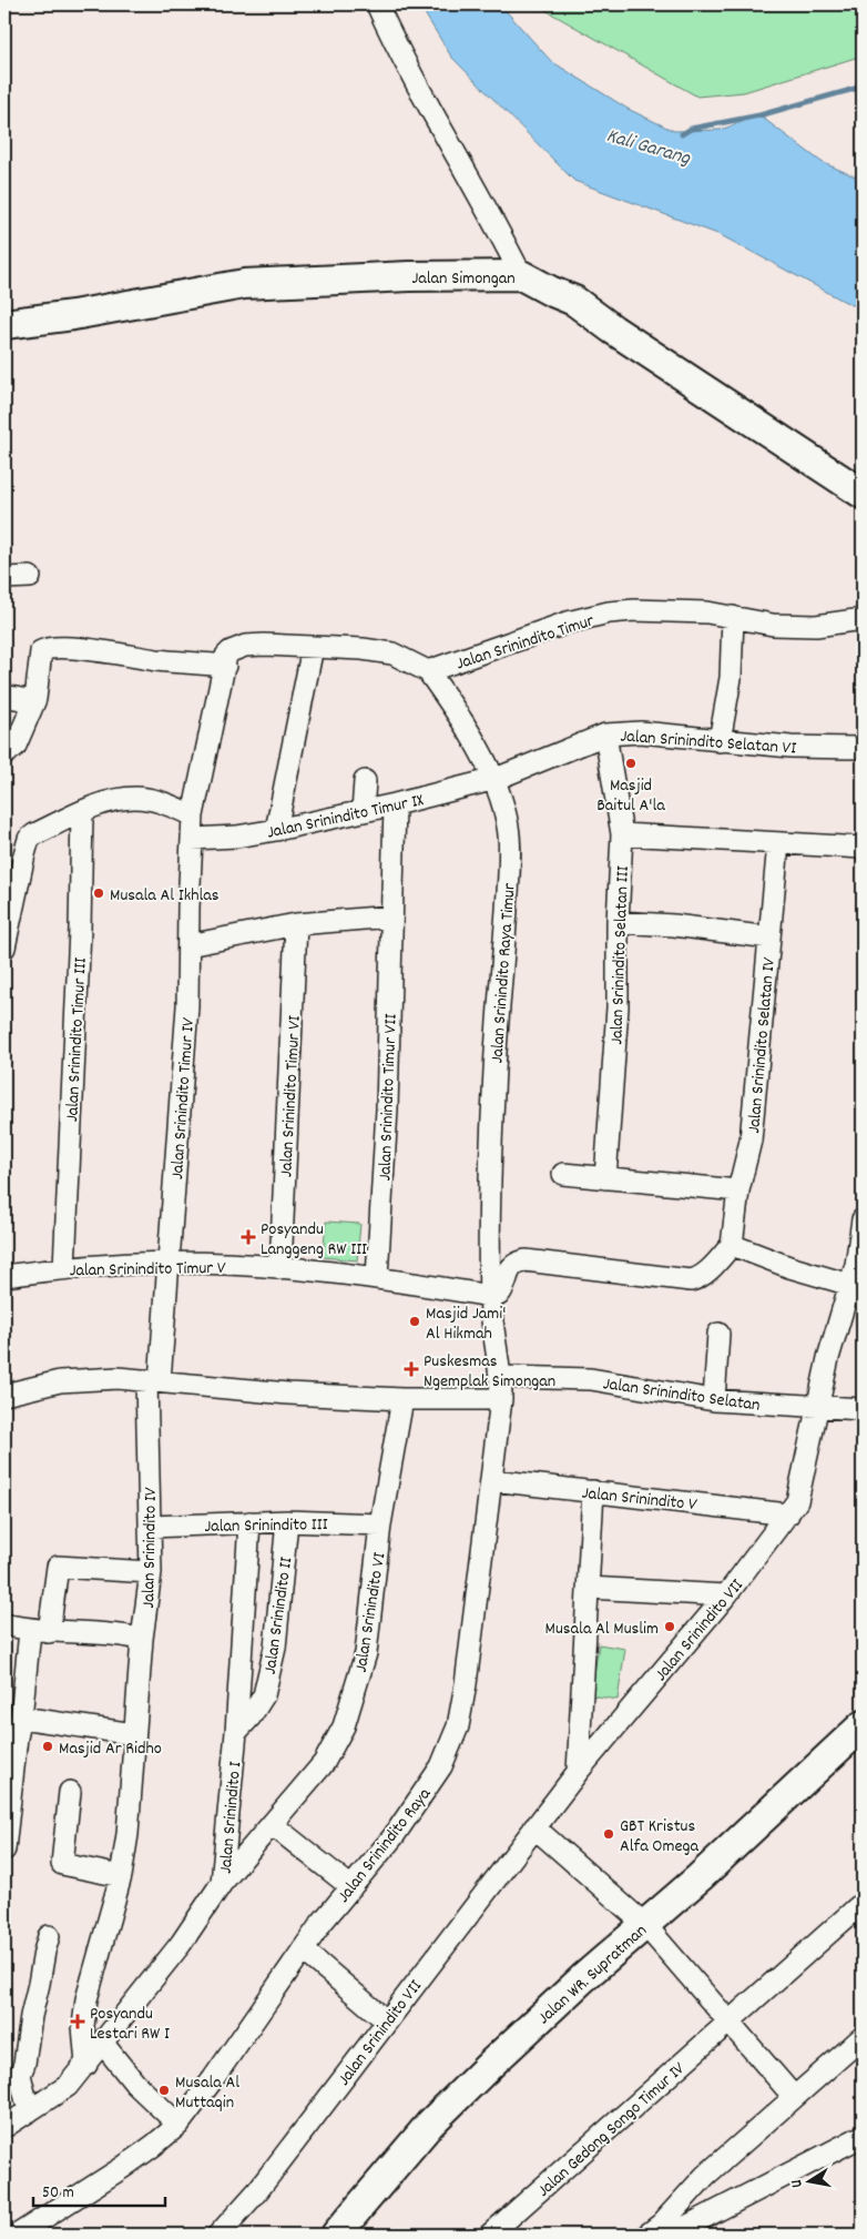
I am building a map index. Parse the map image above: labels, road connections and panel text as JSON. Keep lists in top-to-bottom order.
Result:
{
  "streets": {
    "main road": ["Jalan Simongan", "Jalan WR. Supratman"],
    "street": [
      "Jalan Srinindito Timur",
      "Jalan Srinindito Selatan VI",
      "Jalan Srinindito Timur IX",
      "Jalan Srinindito Selatan III",
      "Jalan Srinindito Raya Timur",
      "Jalan Srinindito Timur III",
      "Jalan Srinindito Selatan IV",
      "Jalan Srinindito Timur VI",
      "Jalan Srinindito Timur VII",
      "Jalan Srinindito Timur IV",
      "Jalan Srinindito Timur V",
      "Jalan Srinindito Selatan",
      "Jalan Srinindito V",
      "Jalan Srinindito III",
      "Jalan Srinindito IV",
      "Jalan Srinindito VI",
      "Jalan Srinindito II",
      "Jalan Srinindito VII",
      "Jalan Srinindito I",
      "Jalan Srinindito Raya",
      "Jalan Gedong Songo Timur IV"
    ]
  },
  "crossings": [
    ["Jalan Srinindito Timur", "Jalan Srinindito Raya Timur"],
    ["Jalan Srinindito Selatan VI", "Jalan Srinindito Timur IX"],
    ["Jalan Srinindito Selatan VI", "Jalan Srinindito Selatan III"],
    ["Jalan Srinindito Selatan VI", "Jalan Srinindito Raya Timur"],
    ["Jalan Srinindito Timur IX", "Jalan Srinindito Raya Timur"],
    ["Jalan Srinindito Timur IX", "Jalan Srinindito Timur VII"],
    ["Jalan Srinindito Timur IX", "Jalan Srinindito Timur IV"],
    ["Jalan Srinindito Raya Timur", "Jalan Srinindito Timur V"],
    ["Jalan Srinindito Raya Timur", "Jalan Srinindito Raya"],
    ["Jalan Srinindito Timur III", "Jalan Srinindito Timur V"],
    ["Jalan Srinindito Timur VI", "Jalan Srinindito Timur V"],
    ["Jalan Srinindito Timur VII", "Jalan Srinindito Timur V"],
    ["Jalan Srinindito Timur IV", "Jalan Srinindito Timur V"],
    ["Jalan Srinindito Timur IV", "Jalan Srinindito IV"],
    ["Jalan Srinindito Timur V", "Jalan Srinindito Raya"],
    ["Jalan Srinindito Selatan", "Jalan Srinindito VII"],
    ["Jalan Srinindito Selatan", "Jalan Srinindito Raya"],
    ["Jalan Srinindito V", "Jalan Srinindito VII"],
    ["Jalan Srinindito V", "Jalan Srinindito Raya"],
    ["Jalan Srinindito III", "Jalan Srinindito IV"],
    ["Jalan Srinindito III", "Jalan Srinindito VI"],
    ["Jalan Srinindito III", "Jalan Srinindito II"],
    ["Jalan Srinindito III", "Jalan Srinindito I"],
    ["Jalan Srinindito IV", "Jalan Srinindito I"],
    ["Jalan Srinindito VI", "Jalan Srinindito I"],
    ["Jalan Srinindito II", "Jalan Srinindito I"]
  ],
  "water": ["Kali Garang"],
  "places": {
    "other": [
      "Masjid Baitul A'la",
      "Musala Al Ikhlas",
      "Masjid Jami' Al Hikmah",
      "Musala Al Muslim",
      "Masjid Ar Ridho",
      "GBT Kristus Alfa Omega",
      "Musala Al Muttaqin"
    ],
    "health": ["Posyandu Langgeng RW III", "Puskesmas Ngemplak Simongan", "Posyandu Lestari RW I"]
  },
  "scale_bar": "50 m",
  "north": "left"
}
